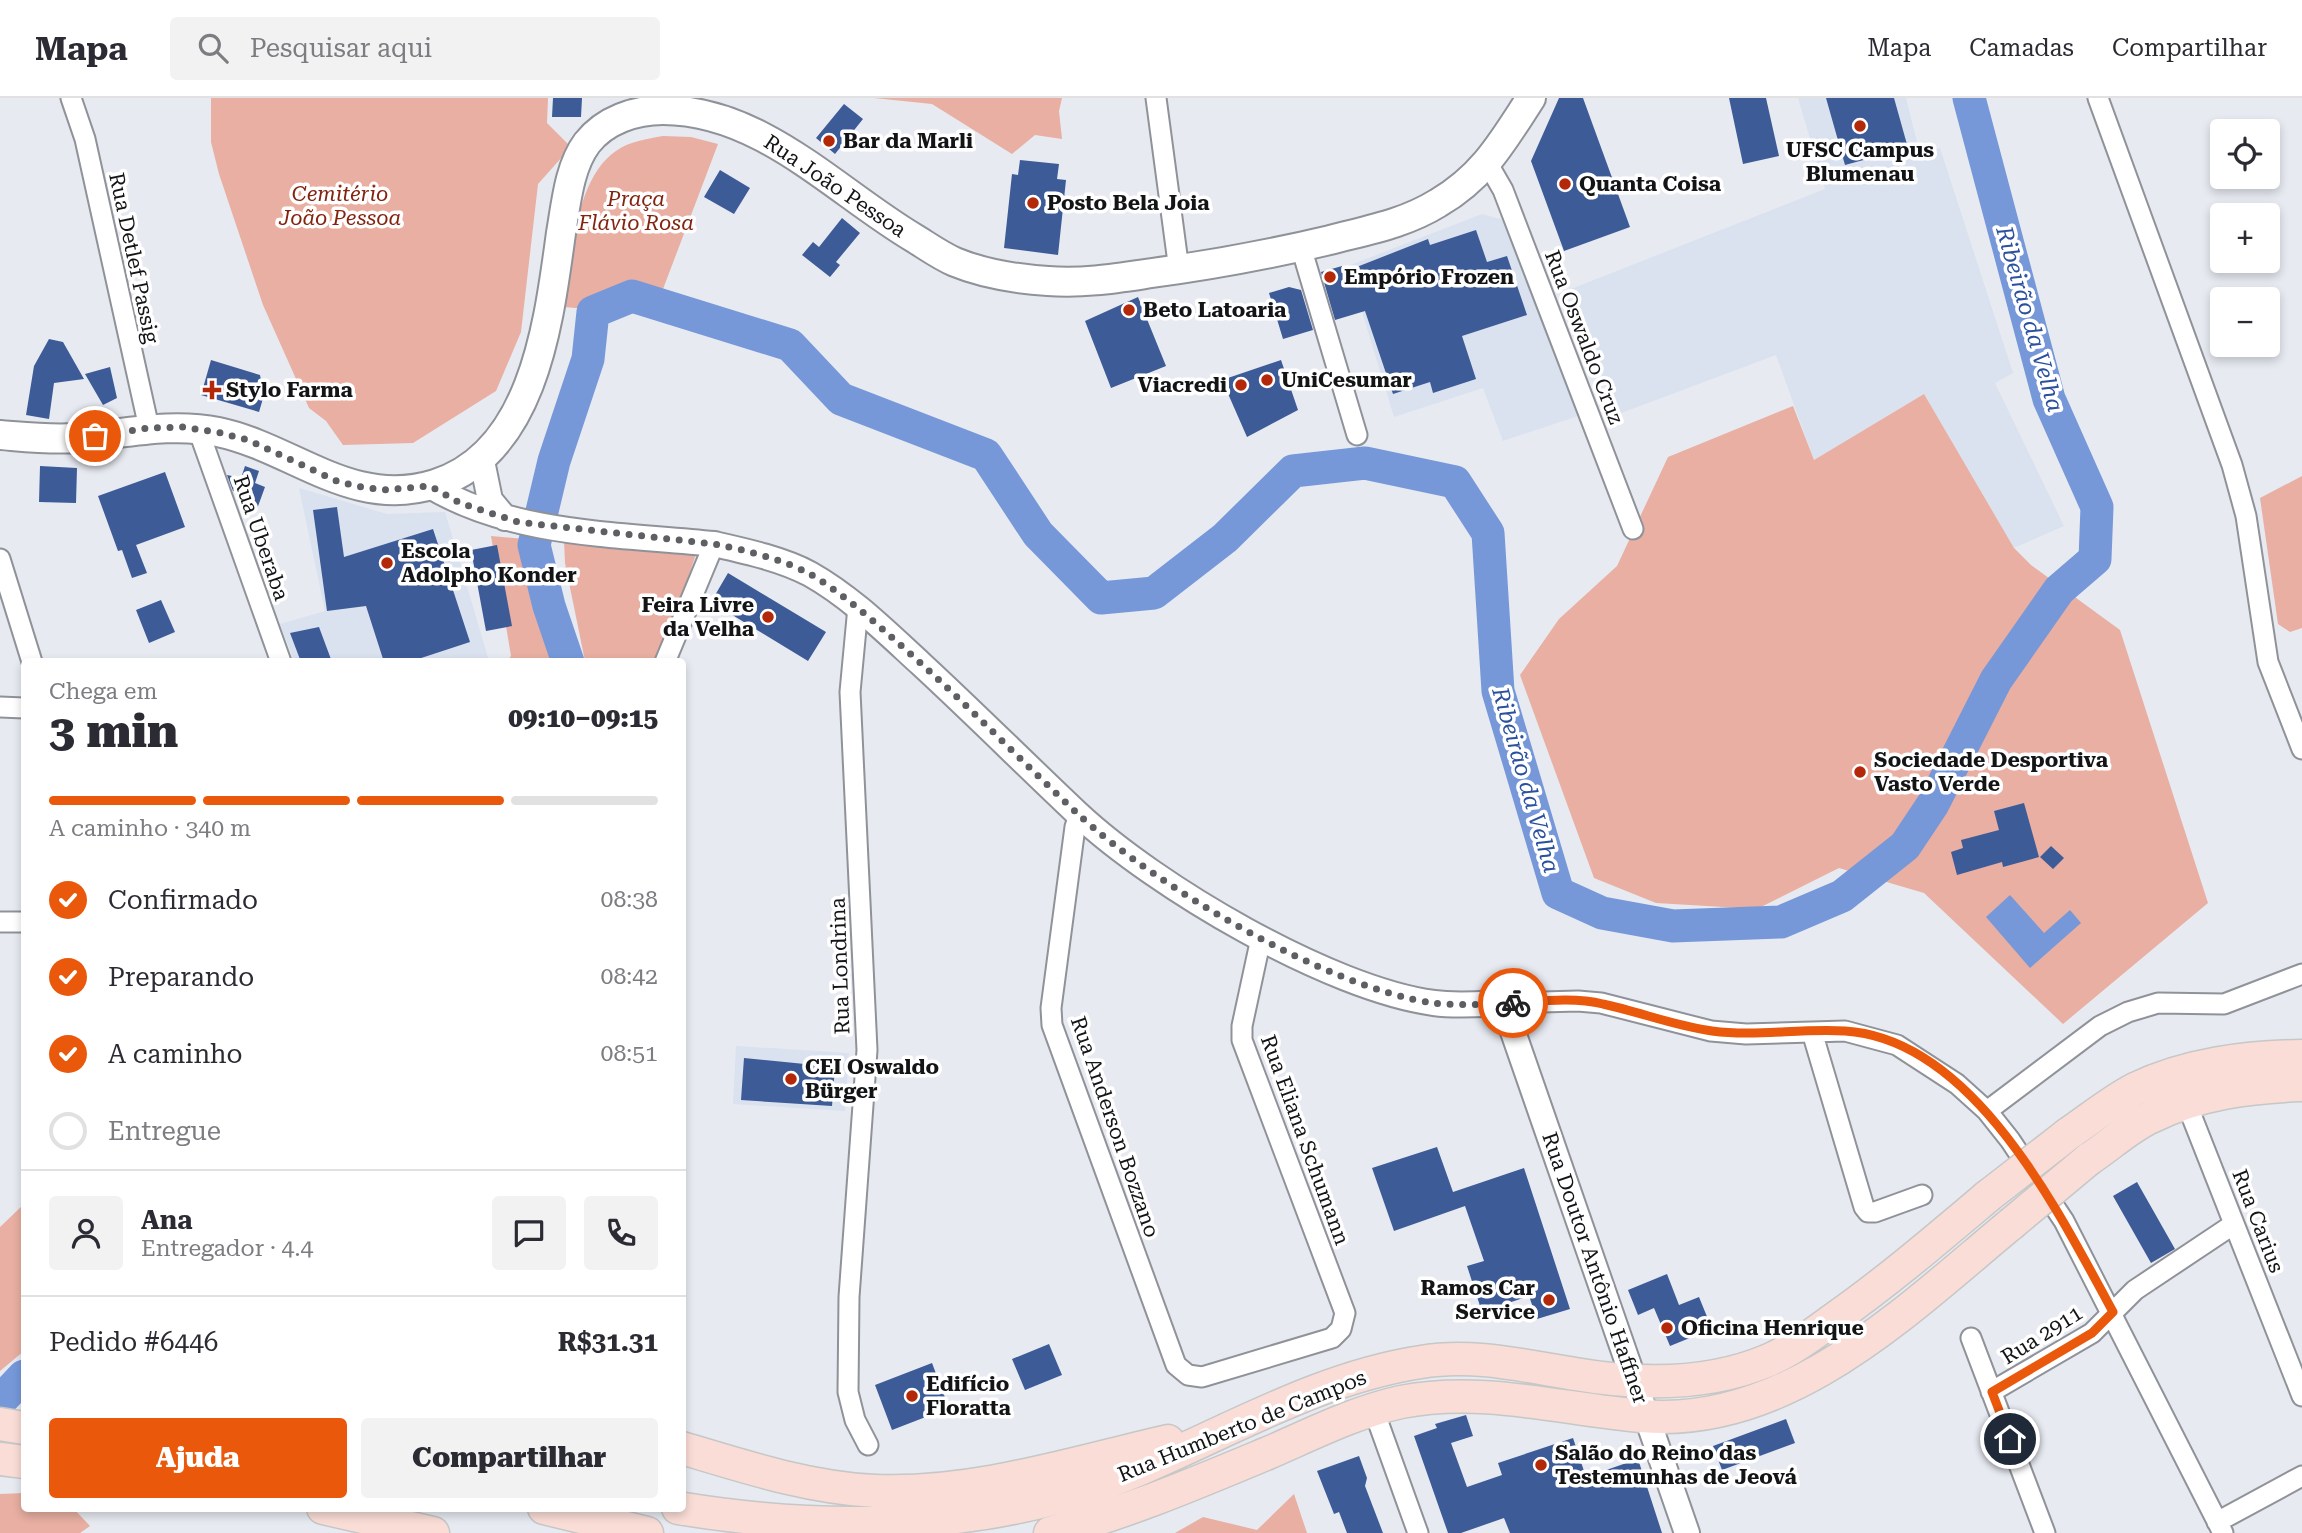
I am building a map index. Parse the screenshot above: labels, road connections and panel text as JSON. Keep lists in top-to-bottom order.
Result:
{
  "streets": {
    "main road": ["Rua João Pessoa", "Rua Humberto de Campos"],
    "street": [
      "Rua Detlef Passig",
      "Rua Oswaldo Cruz",
      "Rua Uberaba",
      "Rua Londrina",
      "Rua Anderson Bozzano",
      "Rua Eliana Schumann",
      "Rua Carius",
      "Rua Doutor Antônio Haffner",
      "Rua 2911"
    ]
  },
  "crossings": [
    ["Rua João Pessoa", "Rua Oswaldo Cruz"],
    ["Rua Anderson Bozzano", "Rua Eliana Schumann"],
    ["Rua Carius", "Rua 2911"],
    ["Rua Carius", "Rua Humberto de Campos"],
    ["Rua Doutor Antônio Haffner", "Rua Humberto de Campos"]
  ],
  "water": ["Ribeirão da Velha"],
  "parks": ["Cemitério João Pessoa", "Praça Flávio Rosa"],
  "places": {
    "other": [
      "UFSC Campus Blumenau",
      "Bar da Marli",
      "Quanta Coisa",
      "Posto Bela Joia",
      "Empório Frozen",
      "Beto Latoaria",
      "UniCesumar",
      "Viacredi",
      "Escola Adolpho Konder",
      "Feira Livre da Velha",
      "Sociedade Desportiva Vasto Verde",
      "CEI Oswaldo Bürger",
      "Ramos Car Service",
      "Oficina Henrique",
      "Edifício Floratta",
      "Salão do Reino das Testemunhas de Jeová"
    ],
    "health": ["Stylo Farma"]
  },
  "page": {
    "header": "Mapa",
    "search": "Pesquisar aqui",
    "nav": ["Mapa", "Camadas", "Compartilhar"],
    "map_buttons": ["+", "−"],
    "heading": ["3 min", "Chega em", "09:10–09:15"],
    "panel": [
      "Ana",
      "Entregador · 4.4",
      "Pedido #6446",
      "R$31.31"
    ],
    "bar": "A caminho · 340 m",
    "list": [
      ["Confirmado", "08:38"],
      ["Preparando", "08:42"],
      ["A caminho", "08:51"],
      "Entregue"
    ],
    "buttons": ["Ajuda", "Compartilhar"]
  }
}
